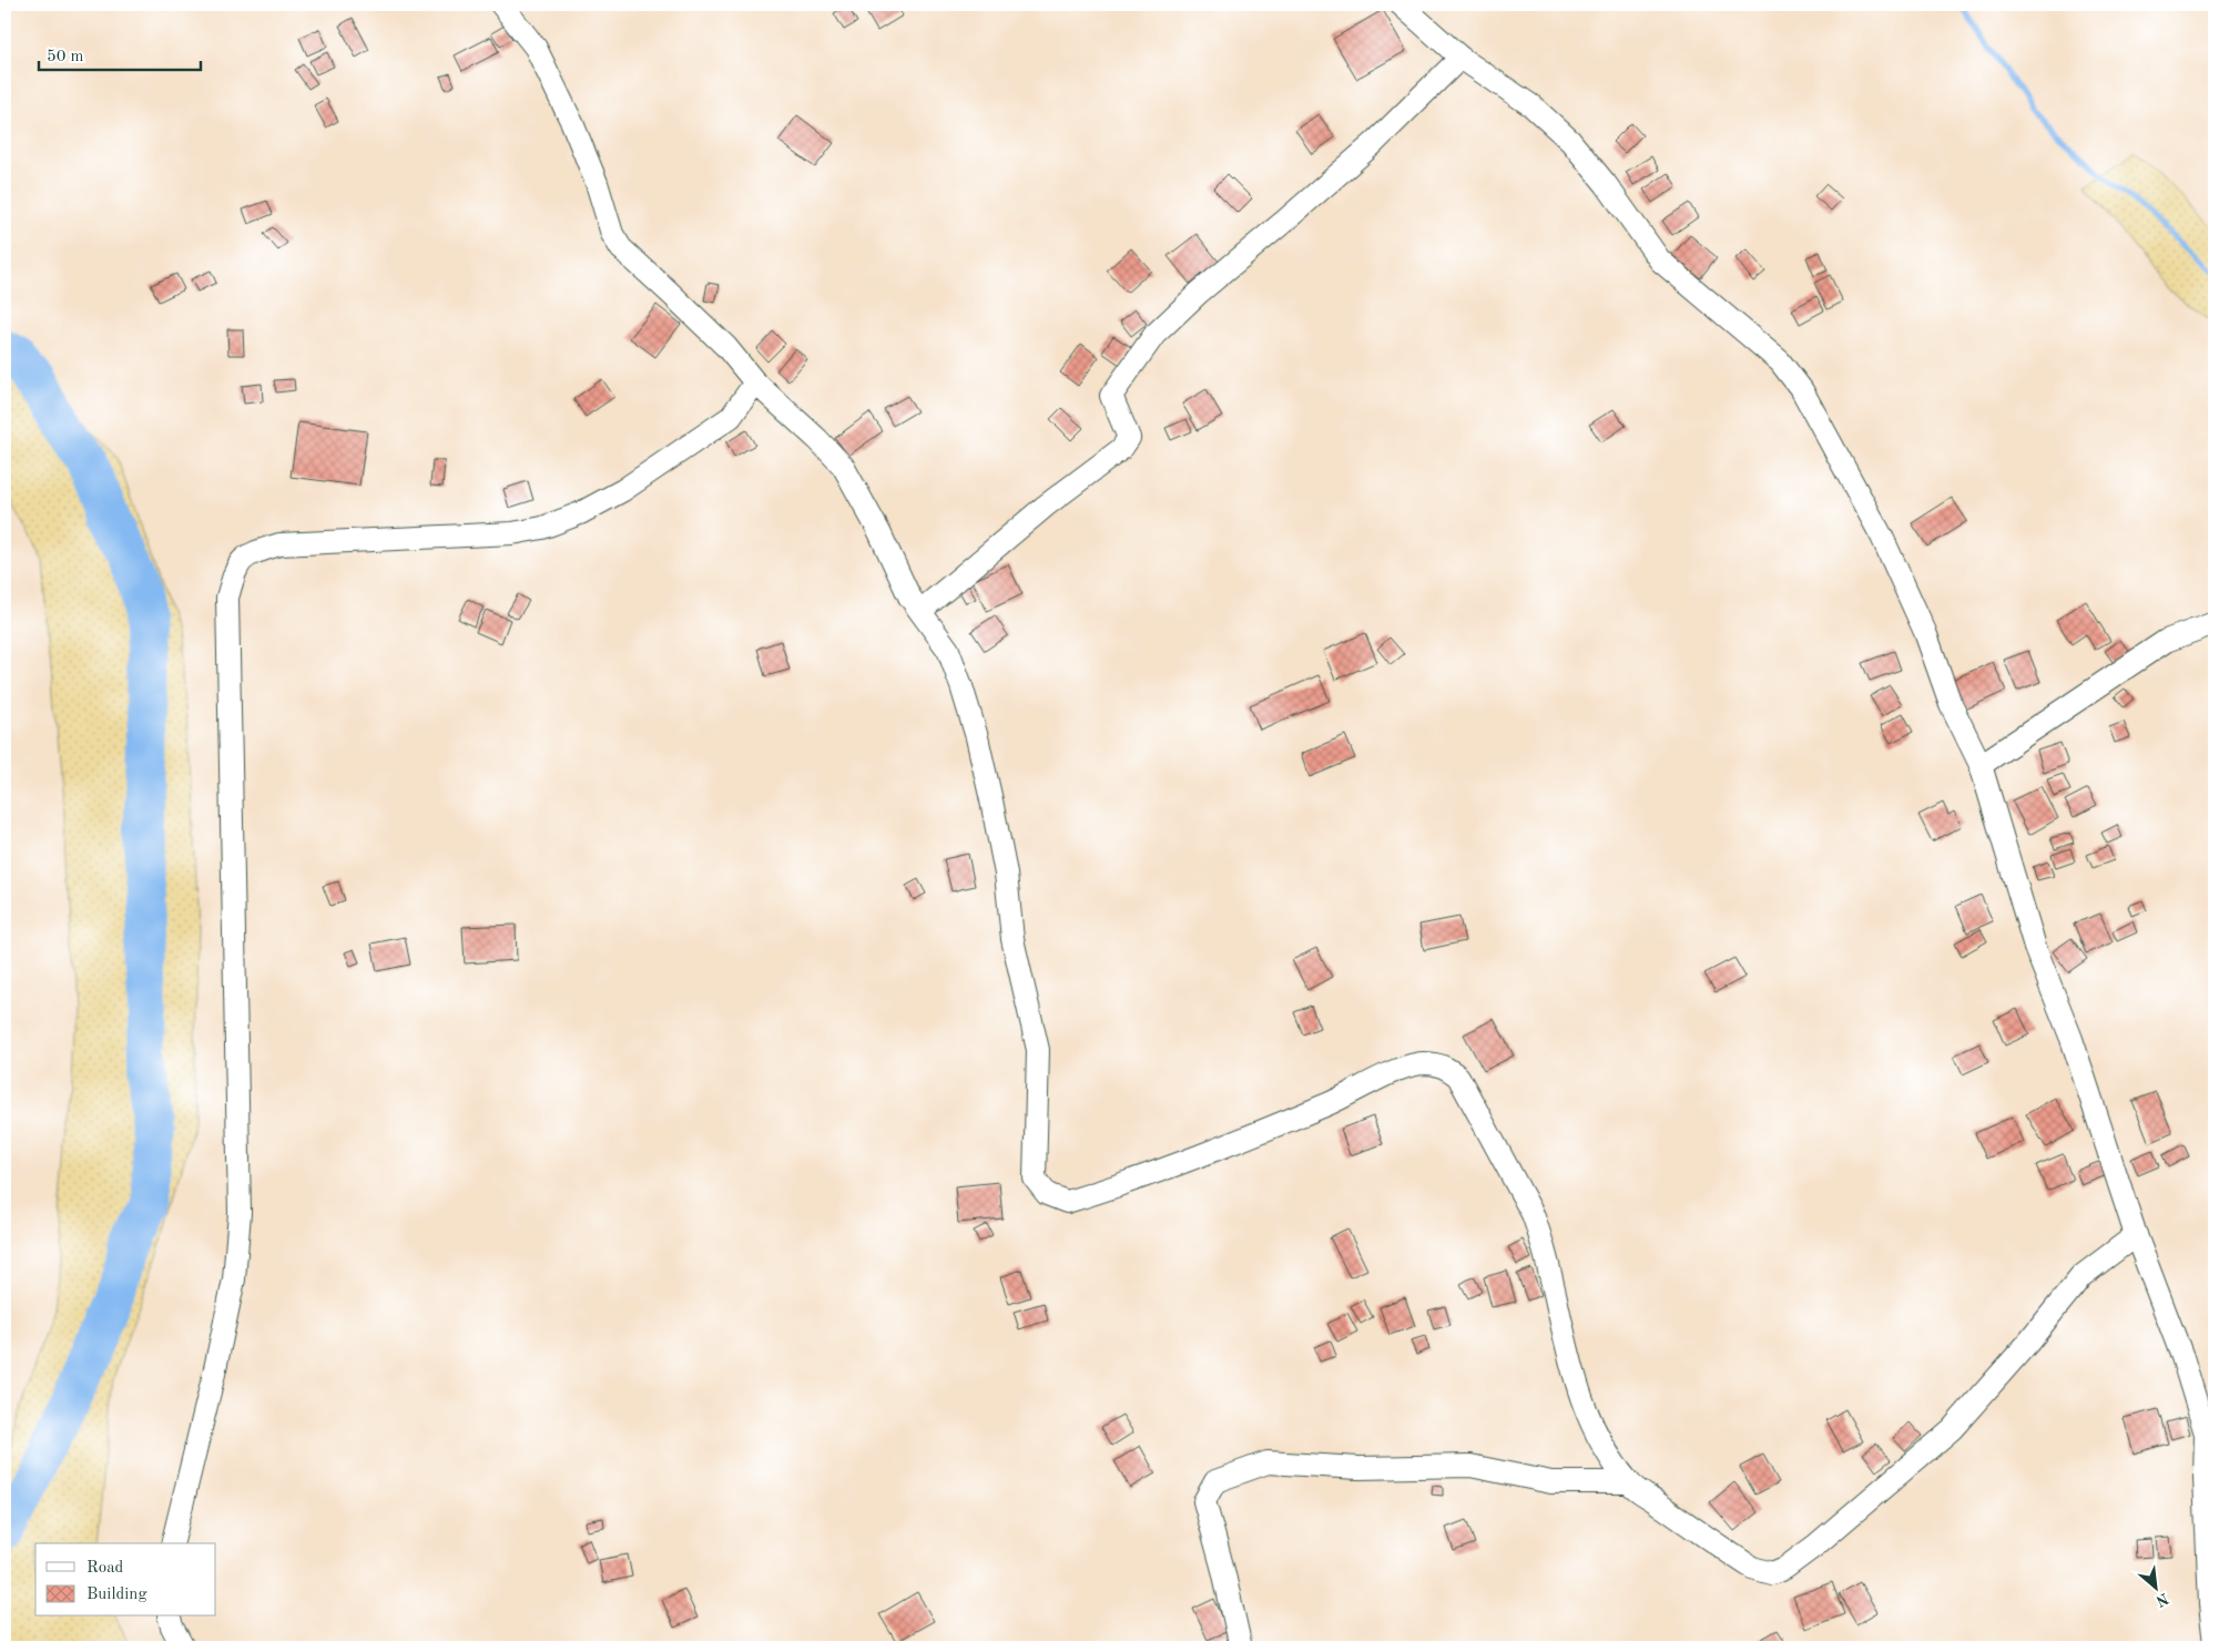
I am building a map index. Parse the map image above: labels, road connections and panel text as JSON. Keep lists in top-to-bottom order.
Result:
{
  "legend": ["Road", "Building"],
  "scale_bar": "50 m",
  "north": "bottom right"
}
